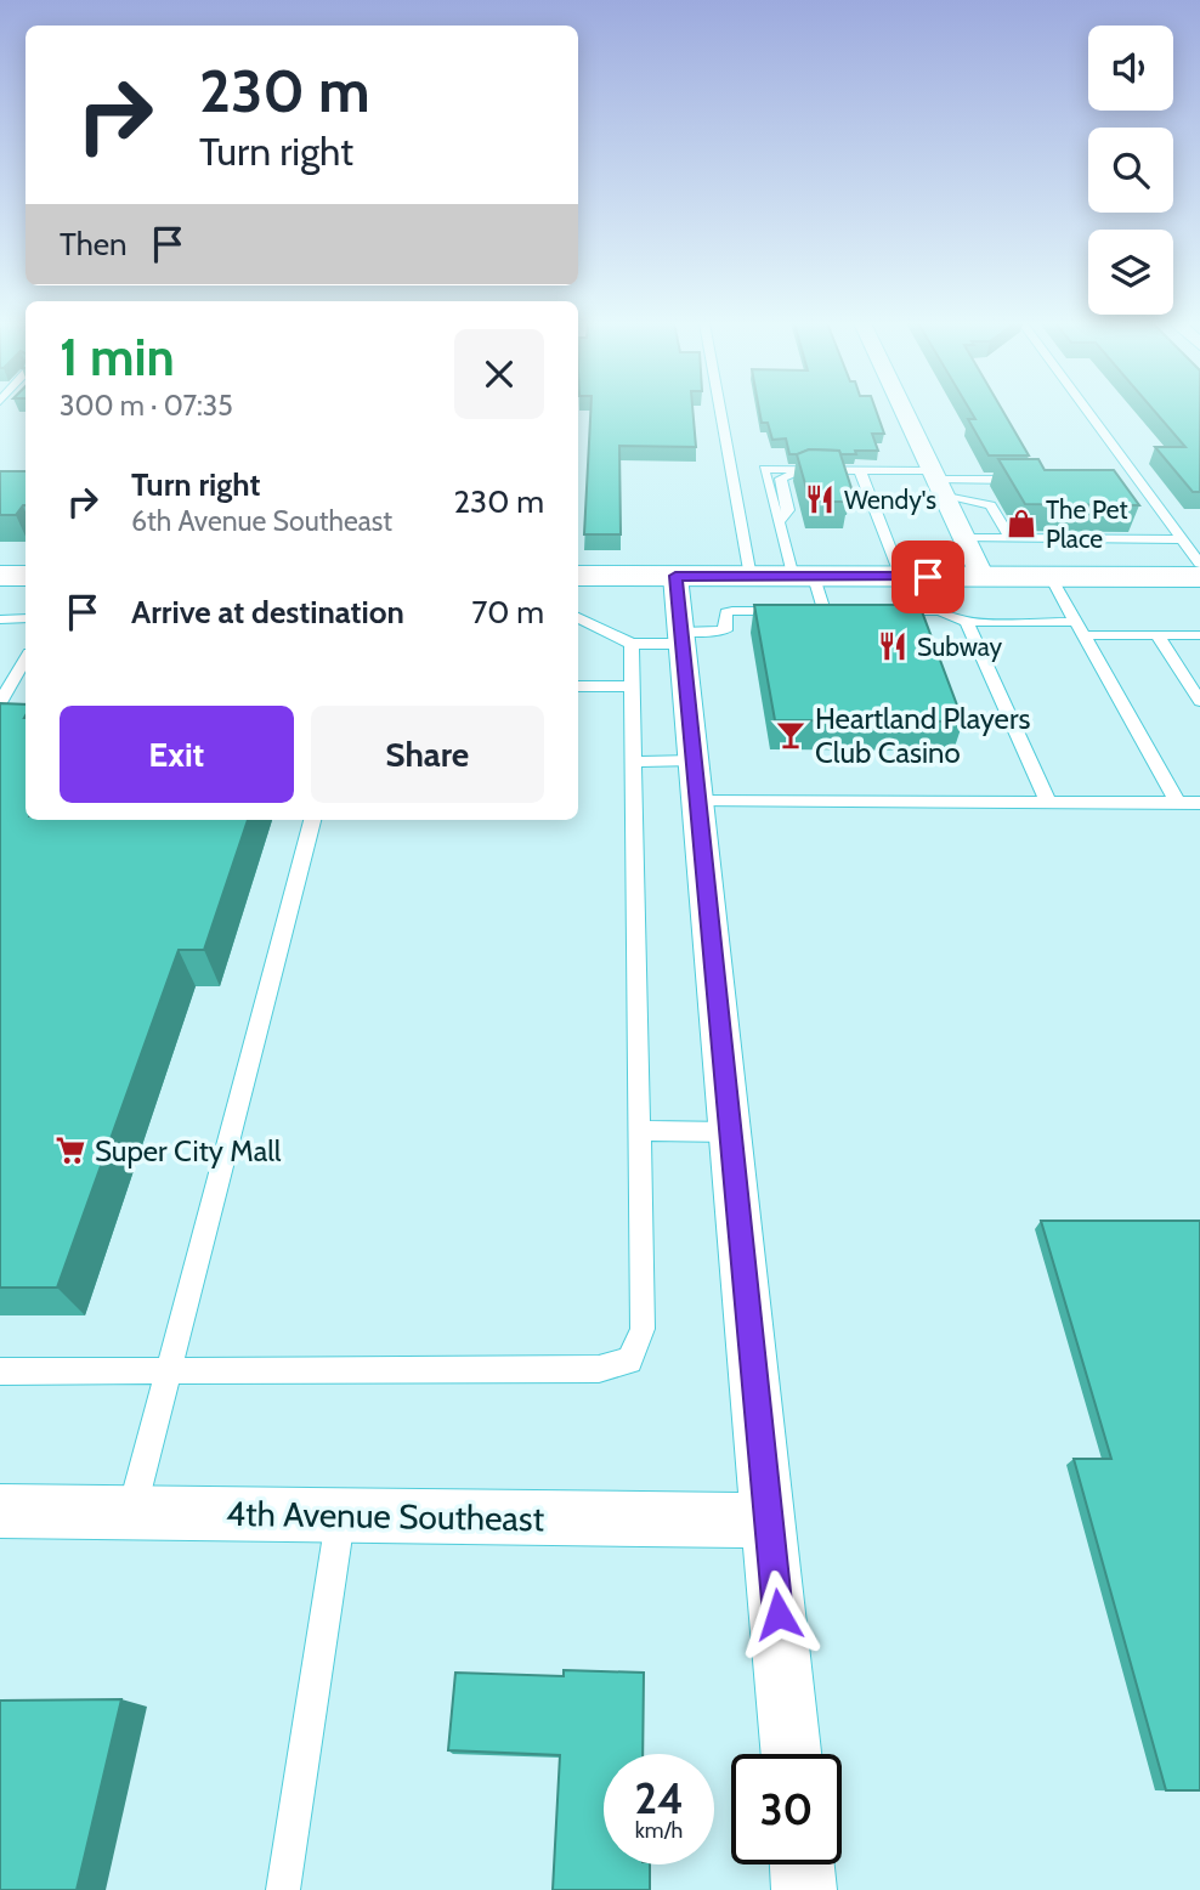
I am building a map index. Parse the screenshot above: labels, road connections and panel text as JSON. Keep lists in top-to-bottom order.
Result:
{
  "streets": {
    "street": ["4th Avenue Southeast"]
  },
  "places": {
    "restaurant": ["Wendy's", "Subway"],
    "shop": ["The Pet Place"],
    "bar": ["Heartland Players Club Casino"],
    "supermarket": ["Super City Mall"]
  },
  "page": {
    "turn": ["230 m", "Turn right"],
    "then": "Then",
    "heading": ["1 min", "300 m · 07:35"],
    "list": [
      {
        "name": "Turn right",
        "note": "6th Avenue Southeast",
        "value": "230 m"
      },
      {
        "name": "Arrive at destination",
        "value": "70 m"
      }
    ],
    "buttons": ["Exit", "Share"],
    "speed": "24 km/h",
    "limit": "30"
  }
}
